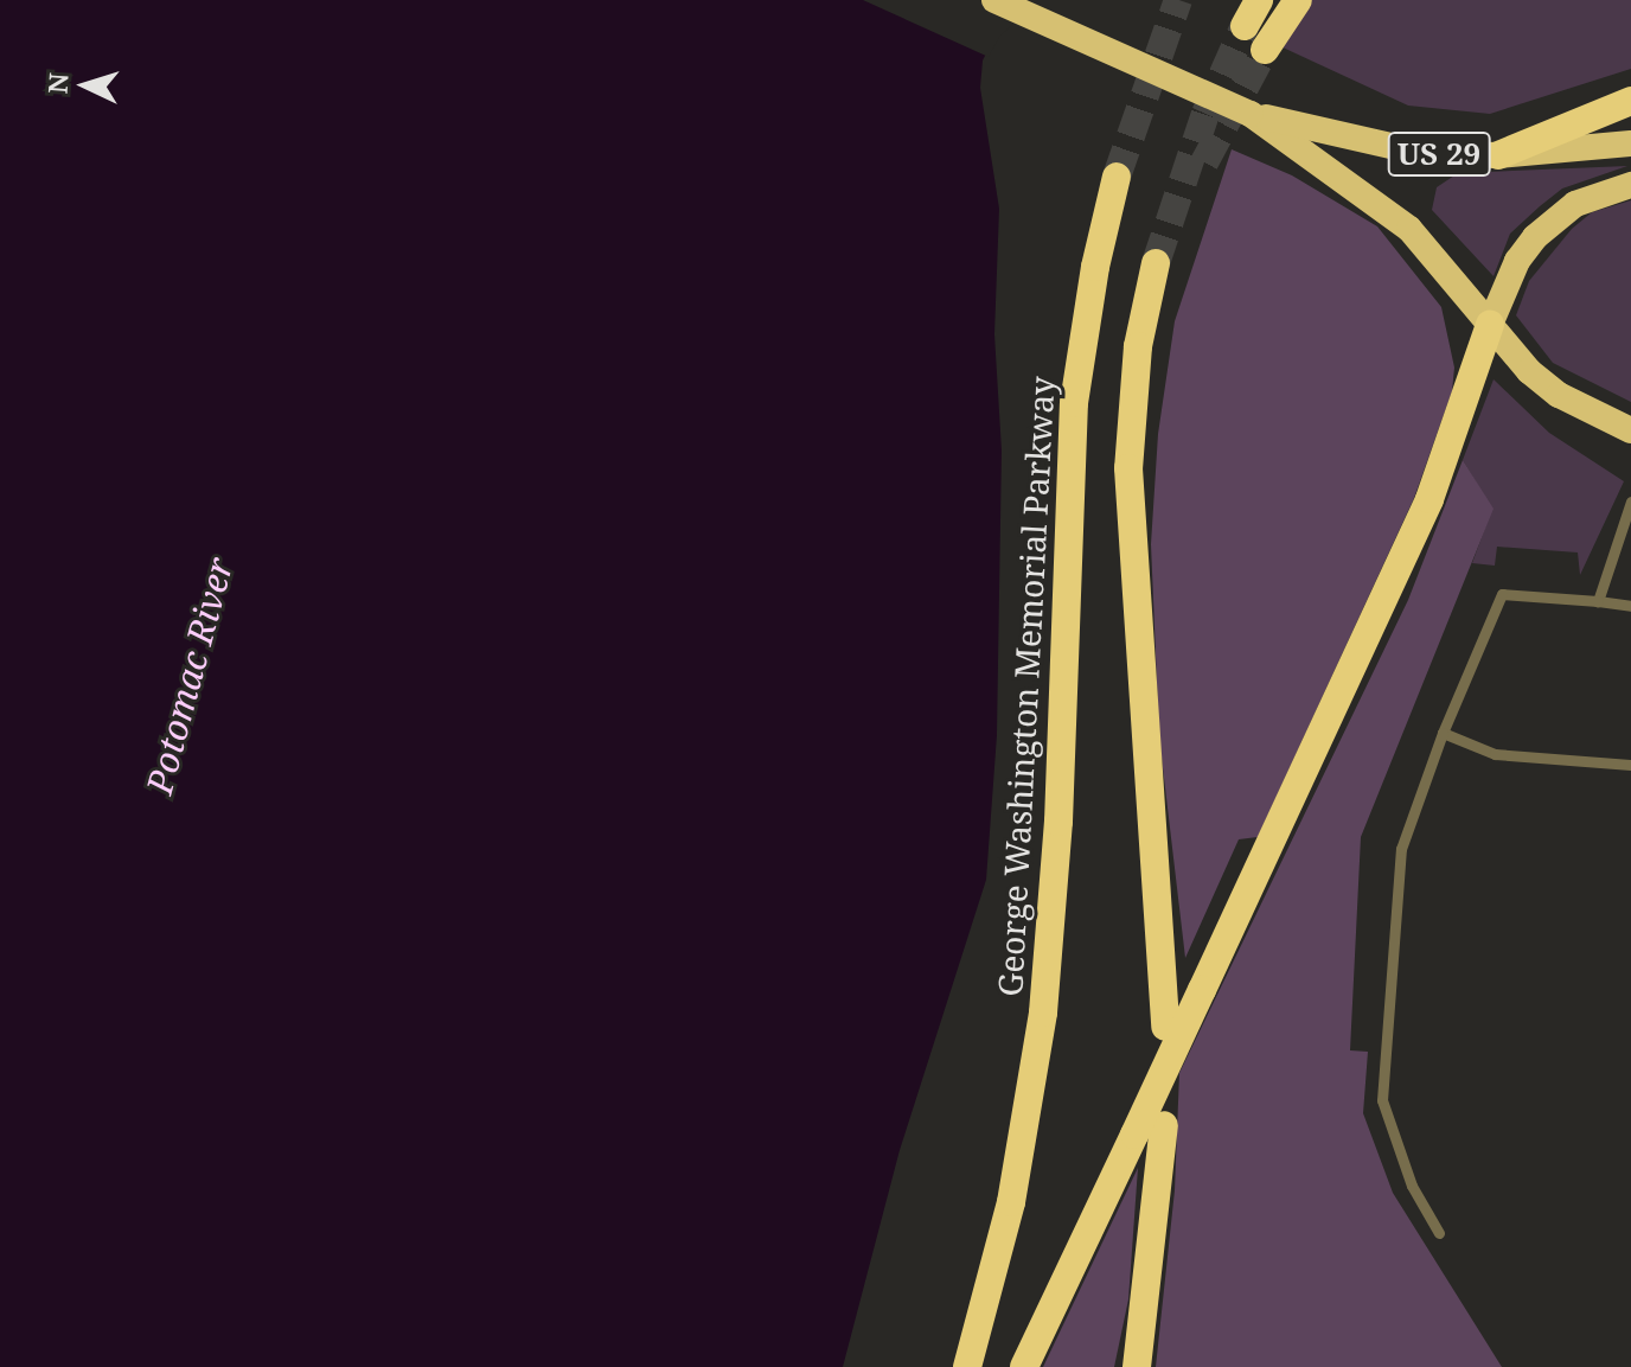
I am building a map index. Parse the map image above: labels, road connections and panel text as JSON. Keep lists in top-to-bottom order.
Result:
{
  "streets": {
    "highway": ["US 29", "George Washington Memorial Parkway"]
  },
  "water": ["Potomac River"],
  "north": "left"
}
